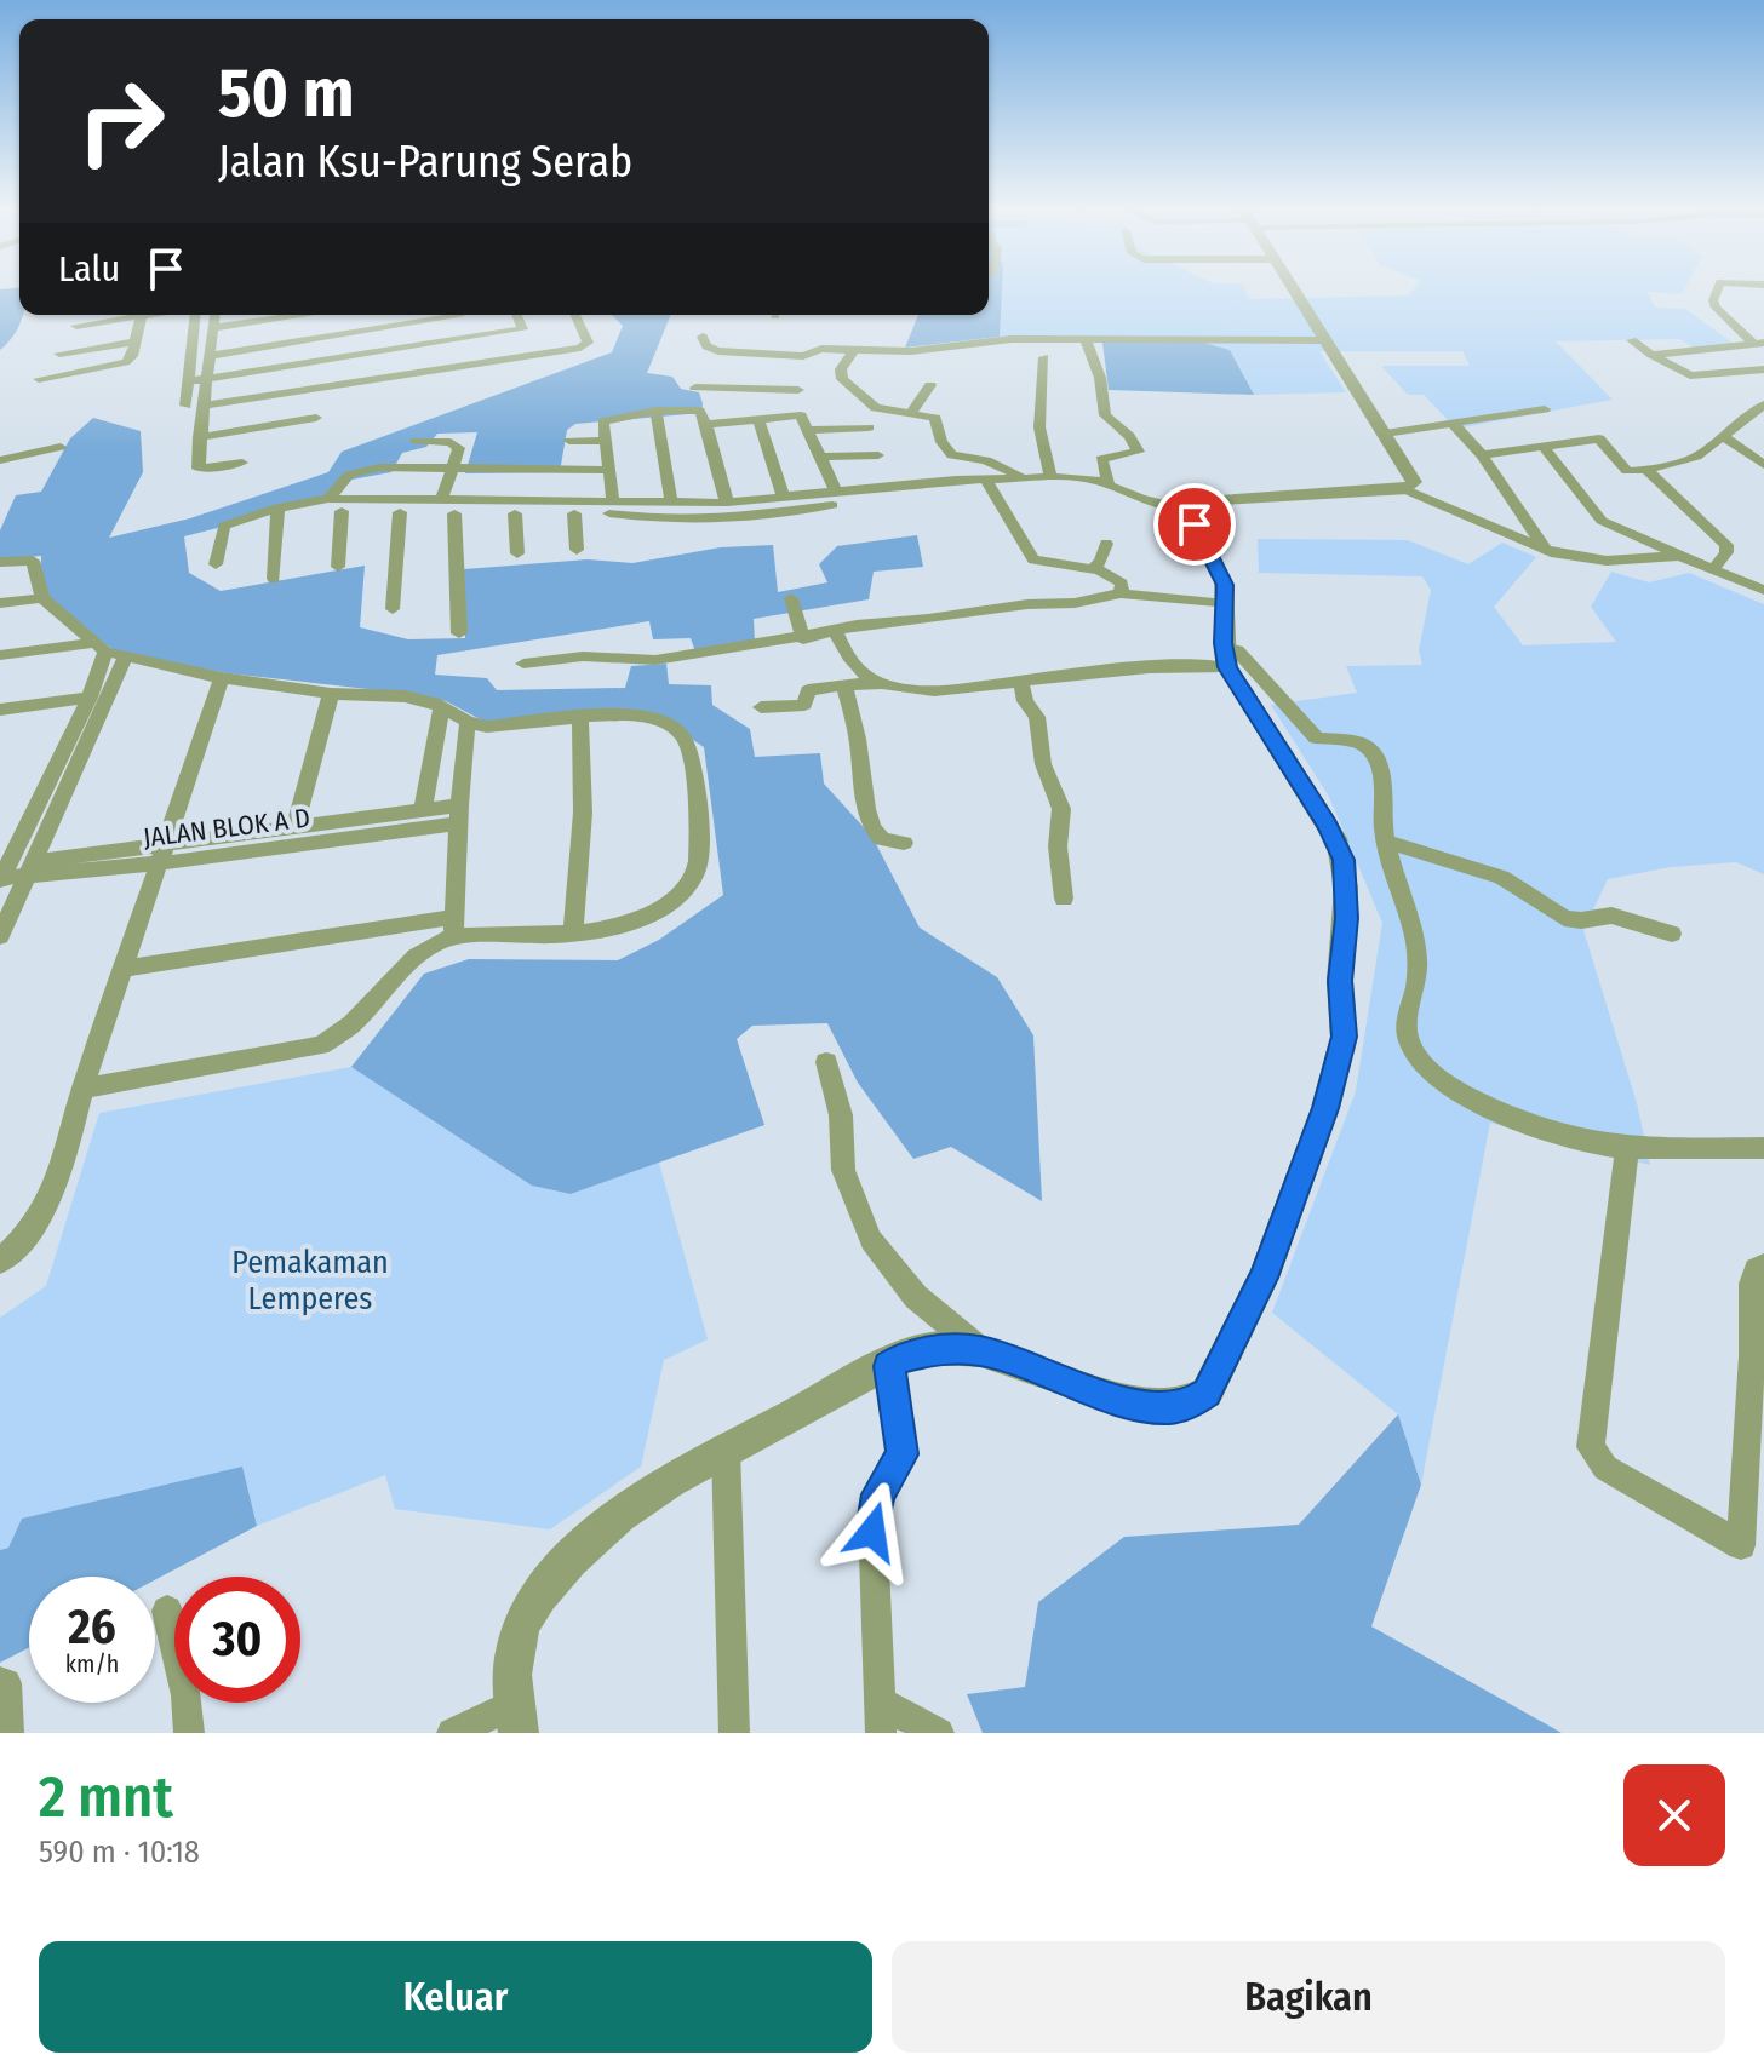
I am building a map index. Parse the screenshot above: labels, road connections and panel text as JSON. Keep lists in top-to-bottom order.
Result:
{
  "streets": {
    "street": ["JALAN BLOK A D"]
  },
  "parks": ["Pemakaman Lemperes"],
  "page": {
    "turn": ["50 m", "Jalan Ksu-Parung Serab"],
    "then": "Lalu",
    "speed": "26 km/h",
    "limit": "30",
    "heading": ["2 mnt", "590 m · 10:18"],
    "buttons": ["Keluar", "Bagikan"]
  }
}
